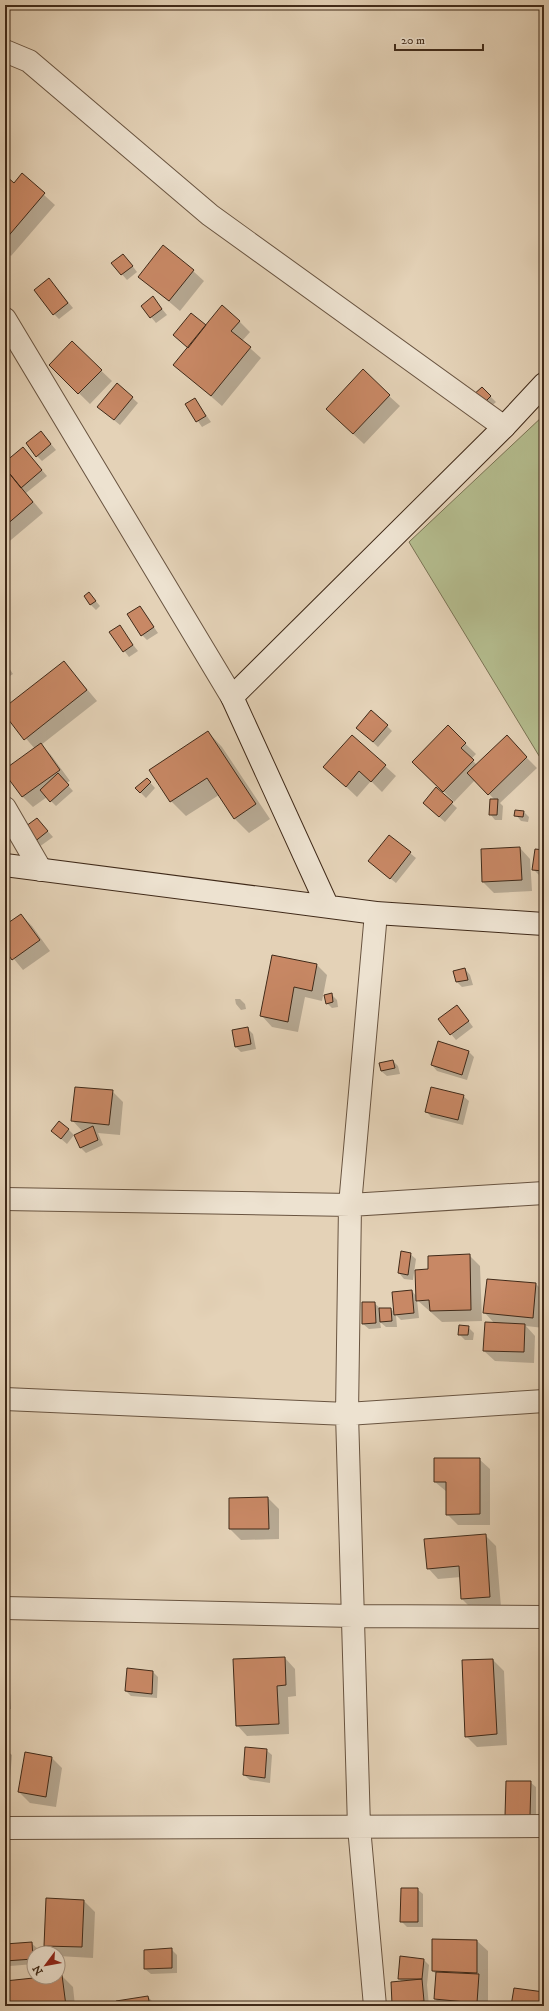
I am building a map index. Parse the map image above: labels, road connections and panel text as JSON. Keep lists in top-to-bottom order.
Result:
{
  "scale_bar": "20 m",
  "north": "bottom left"
}
